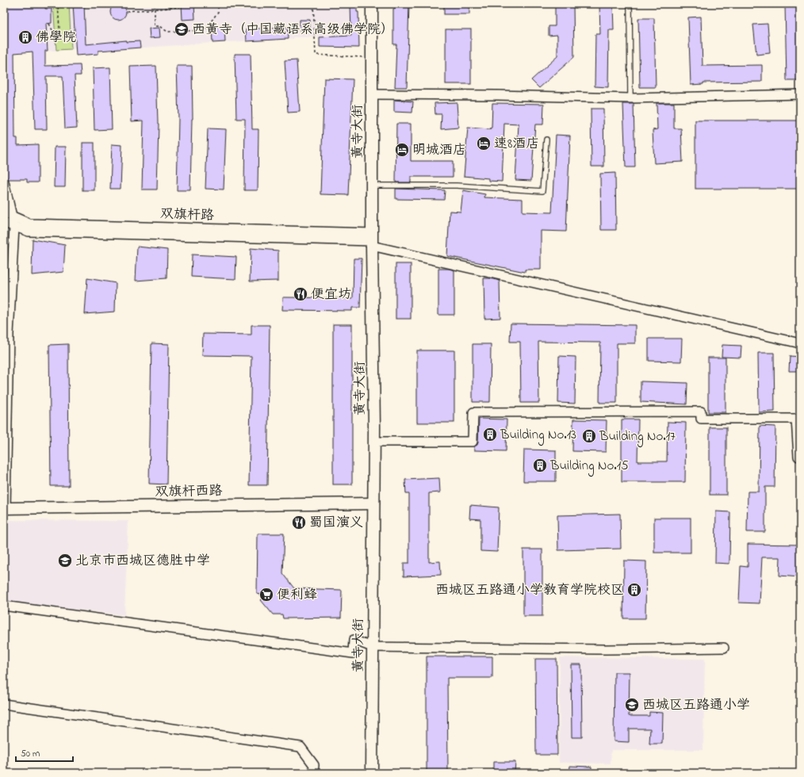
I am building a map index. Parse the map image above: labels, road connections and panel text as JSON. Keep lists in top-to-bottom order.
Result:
{
  "streets": {
    "street": ["黄寺大街", "双旗杆路", "双旗杆西路"]
  },
  "crossings": [
    ["黄寺大街", "双旗杆路"],
    ["黄寺大街", "双旗杆西路"]
  ],
  "places": {
    "school or university": ["西黃寺（中国藏语系高级佛学院）", "北京市西城区德胜中学", "西城区五路通小学"],
    "building": [
      "佛學院",
      "Building No.13",
      "Building No.17",
      "Building No.15",
      "西城区五路通小学教育学院校区"
    ],
    "hotel": ["速8酒店", "明城酒店"],
    "restaurant": ["便宜坊", "蜀国演义"],
    "supermarket": ["便利蜂"]
  },
  "scale_bar": "50 m"
}
